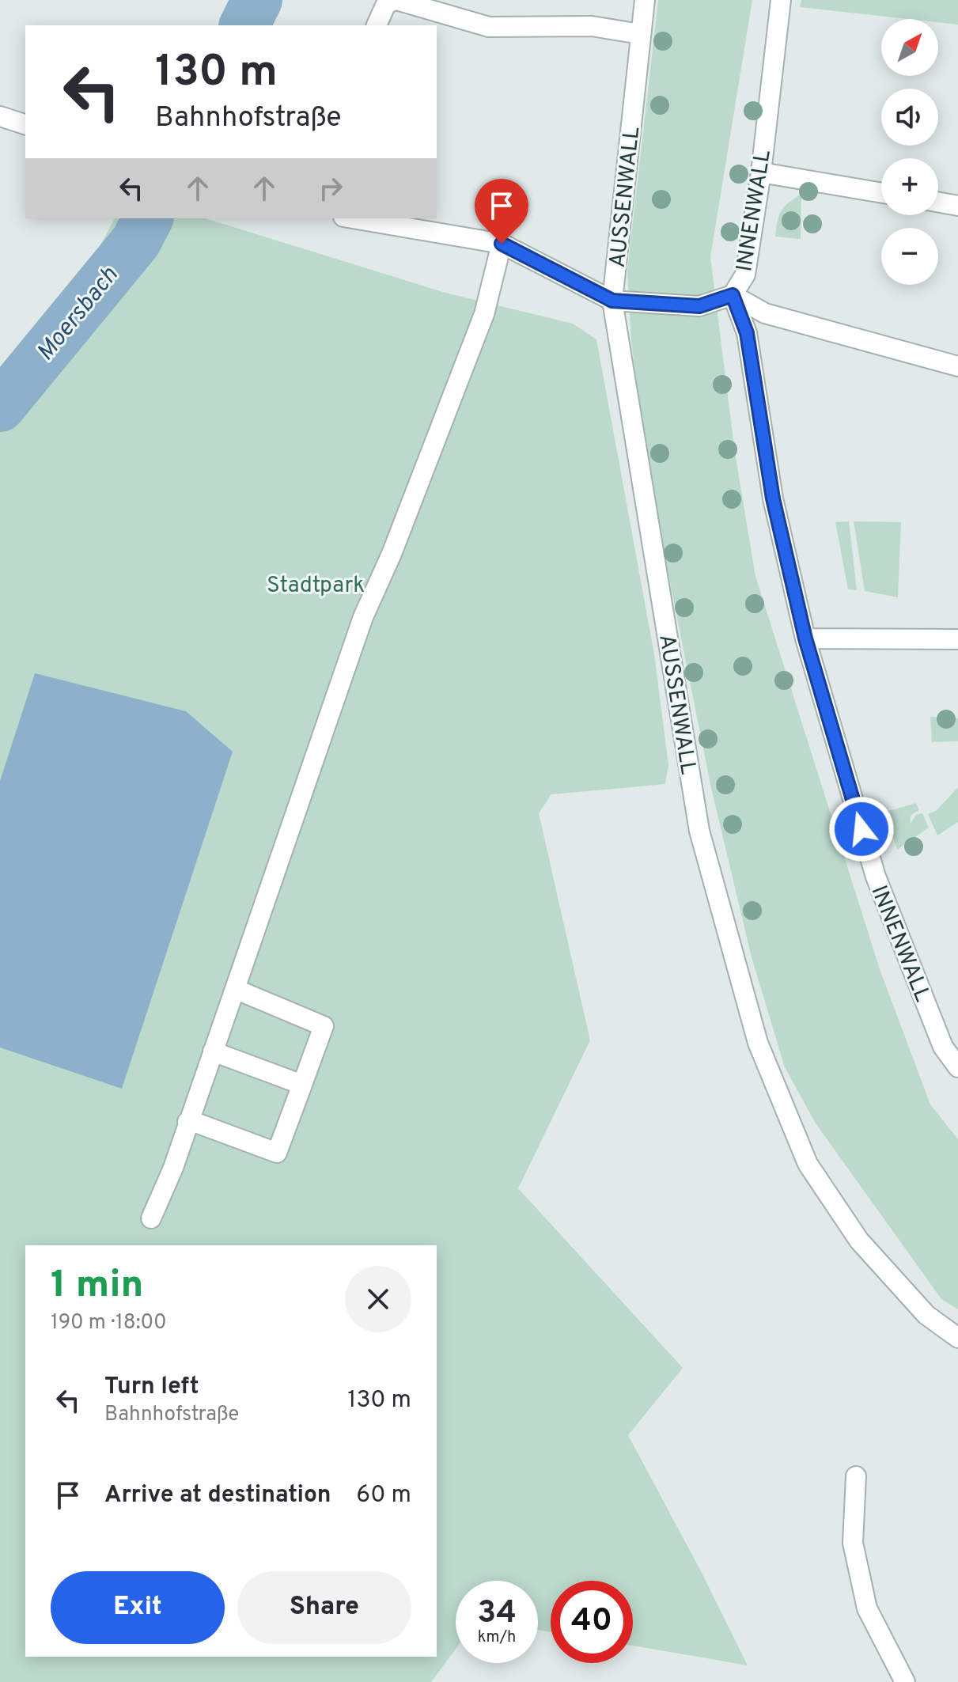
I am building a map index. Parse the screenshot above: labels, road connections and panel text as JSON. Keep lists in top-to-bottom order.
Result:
{
  "streets": {
    "street": ["AUSSENWALL", "INNENWALL"]
  },
  "water": ["Moersbach"],
  "parks": ["Stadtpark"],
  "north": "top right",
  "page": {
    "map_buttons": ["+", "−"],
    "turn": ["130 m", "Bahnhofstraße"],
    "heading": ["1 min", "190 m · 18:00"],
    "list": [
      {
        "name": "Turn left",
        "note": "Bahnhofstraße",
        "value": "130 m"
      },
      {
        "name": "Arrive at destination",
        "value": "60 m"
      }
    ],
    "buttons": ["Exit", "Share"],
    "speed": "34 km/h",
    "limit": "40"
  }
}
